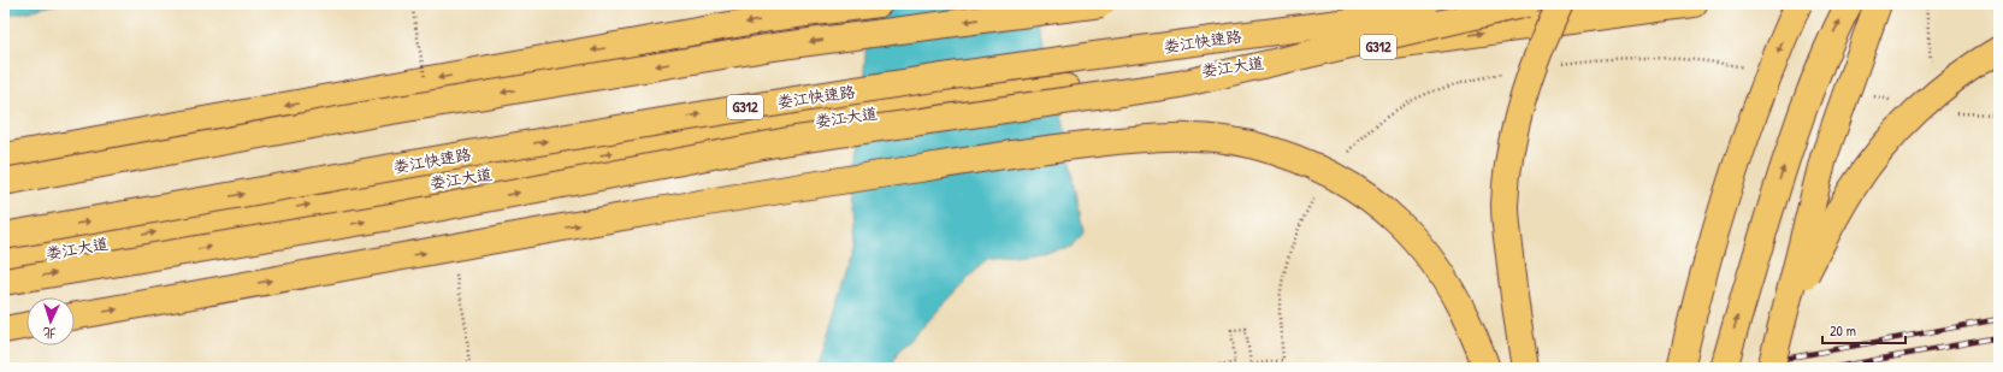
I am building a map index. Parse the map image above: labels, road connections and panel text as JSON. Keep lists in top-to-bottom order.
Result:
{
  "streets": {
    "main road": ["娄江快速路", "G312", "娄江大道"]
  },
  "scale_bar": "20 m",
  "north": "bottom"
}
